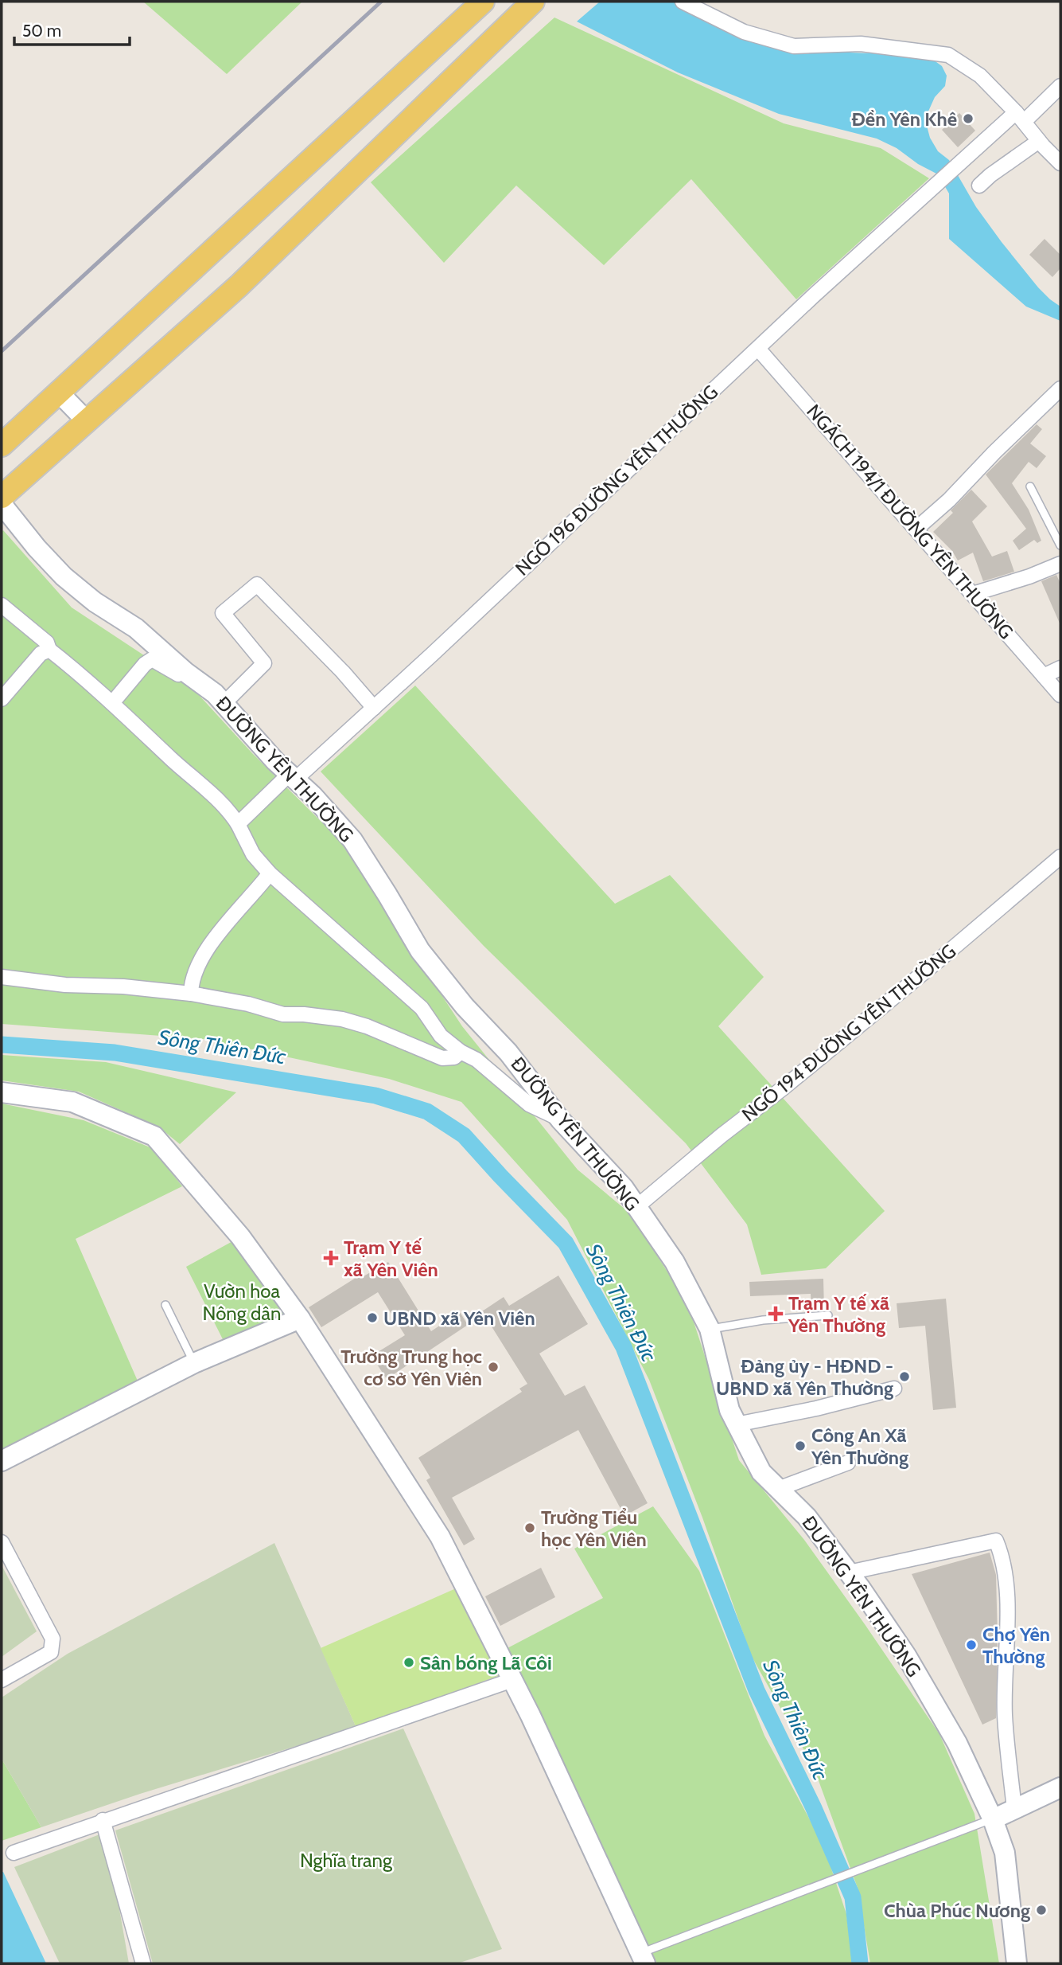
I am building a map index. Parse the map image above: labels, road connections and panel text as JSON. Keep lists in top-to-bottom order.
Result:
{
  "streets": {
    "main road": ["ĐƯỜNG YÊN THƯỜNG"],
    "street": ["NGÕ 196 ĐƯỜNG YÊN THƯỜNG", "NGÁCH 194/1 ĐƯỜNG YÊN THƯỜNG", "NGÕ 194 ĐƯỜNG YÊN THƯỜNG"]
  },
  "crossings": [
    ["NGÕ 196 ĐƯỜNG YÊN THƯỜNG", "NGÁCH 194/1 ĐƯỜNG YÊN THƯỜNG"],
    ["NGÕ 196 ĐƯỜNG YÊN THƯỜNG", "ĐƯỜNG YÊN THƯỜNG"],
    ["ĐƯỜNG YÊN THƯỜNG", "NGÕ 194 ĐƯỜNG YÊN THƯỜNG"]
  ],
  "water": ["Sông Thiên Đức"],
  "parks": ["Vườn hoa Nông dân", "Nghĩa trang"],
  "places": {
    "other": [
      "Đền Yên Khê",
      "UBND xã Yên Viên",
      "Trường Trung học cơ sở Yên Viên",
      "Đảng ủy - HĐND - UBND xã Yên Thường",
      "Công An Xã Yên Thường",
      "Trường Tiểu học Yên Viên",
      "Chợ Yên Thường",
      "Sân bóng Lã Côi",
      "Chùa Phúc Nương"
    ],
    "health": ["Trạm Y tế xã Yên Viên", "Trạm Y tế xã Yên Thường"]
  },
  "scale_bar": "50 m"
}
